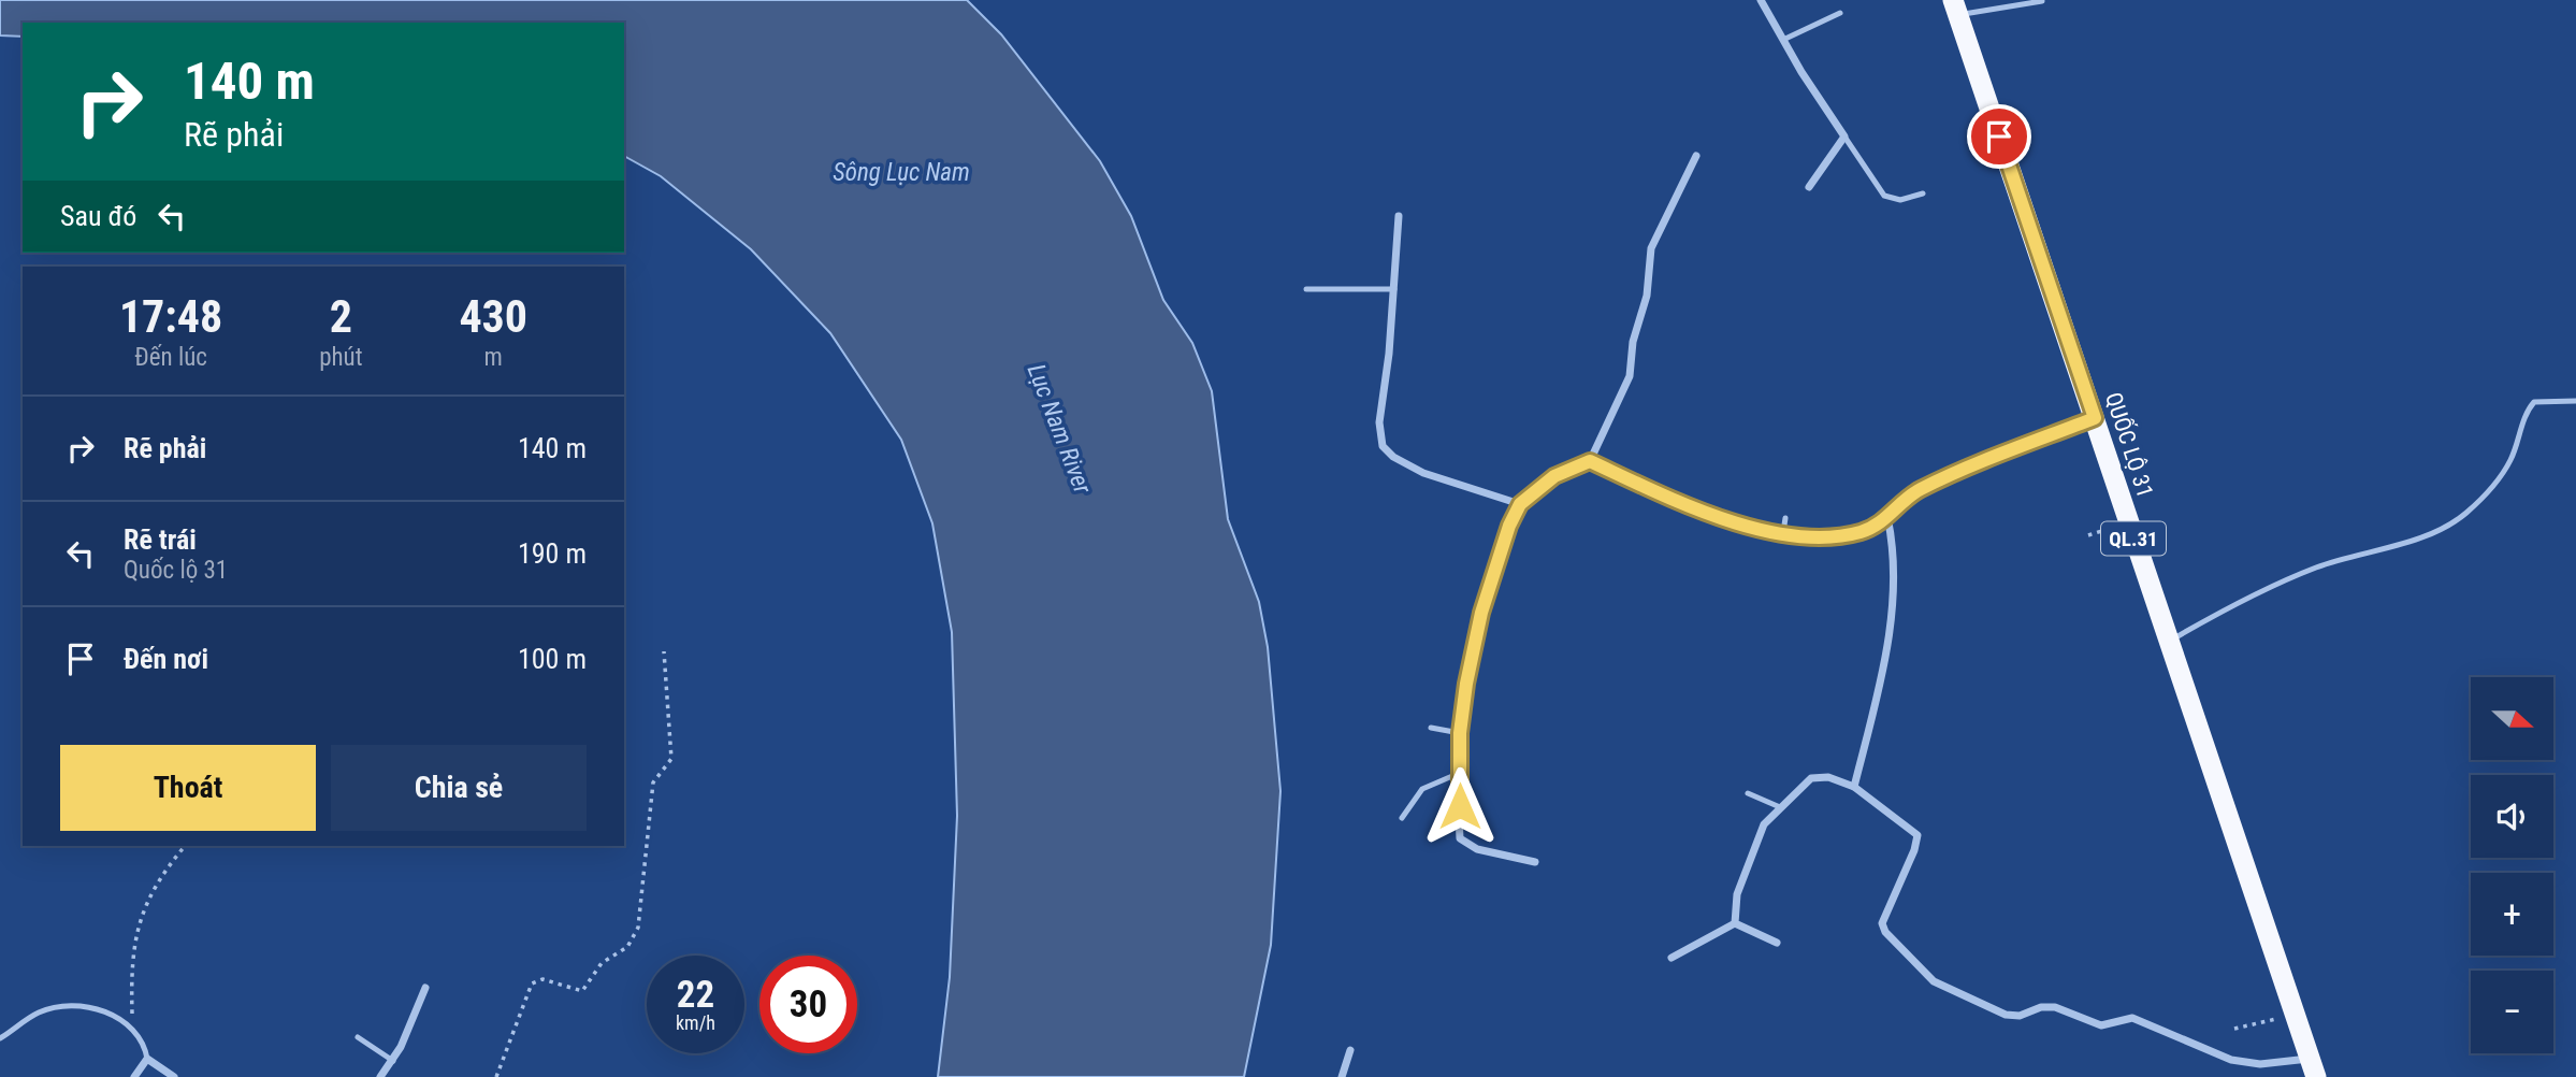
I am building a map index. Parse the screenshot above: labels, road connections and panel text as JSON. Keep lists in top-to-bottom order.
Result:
{
  "streets": {
    "highway": ["QUỐC LỘ 31", "QL.31"]
  },
  "water": ["Sông Lục Nam", "Lục Nam River"],
  "north": "right",
  "page": {
    "turn": ["140 m", "Rẽ phải"],
    "then": "Sau đó",
    "eta": [
      "17:48",
      "Đến lúc",
      "2",
      "phút",
      "430",
      "m"
    ],
    "list": [
      {
        "name": "Rẽ phải",
        "value": "140 m"
      },
      {
        "name": "Rẽ trái",
        "note": "Quốc lộ 31",
        "value": "190 m"
      },
      {
        "name": "Đến nơi",
        "value": "100 m"
      }
    ],
    "map_buttons": ["+", "−"],
    "buttons": ["Thoát", "Chia sẻ"],
    "speed": "22 km/h",
    "limit": "30"
  }
}
